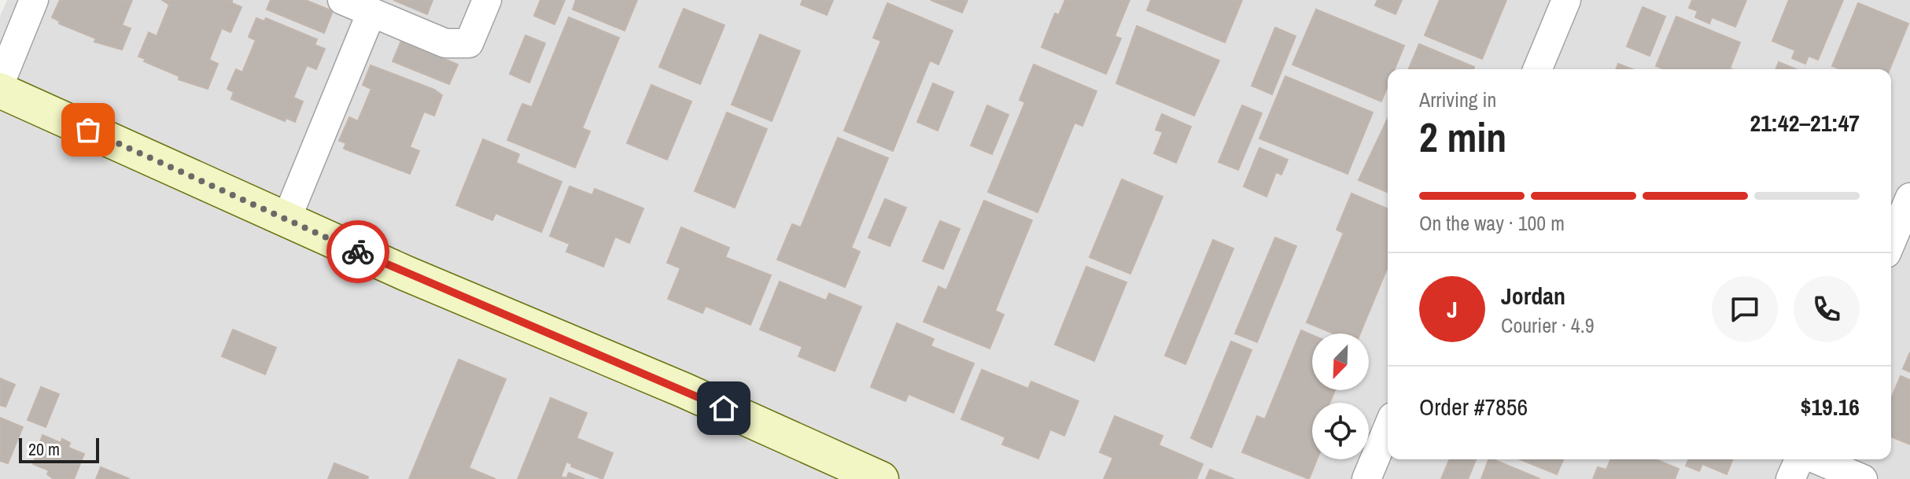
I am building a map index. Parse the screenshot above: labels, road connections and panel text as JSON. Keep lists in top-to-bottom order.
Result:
{
  "scale_bar": "20 m",
  "north": "bottom left",
  "page": {
    "heading": ["2 min", "Arriving in", "21:42–21:47"],
    "panel": [
      "Jordan",
      "Courier · 4.9",
      "Order #7856",
      "$19.16"
    ],
    "bar": "On the way · 100 m",
    "round": "J",
    "scale": "20 m"
  }
}
